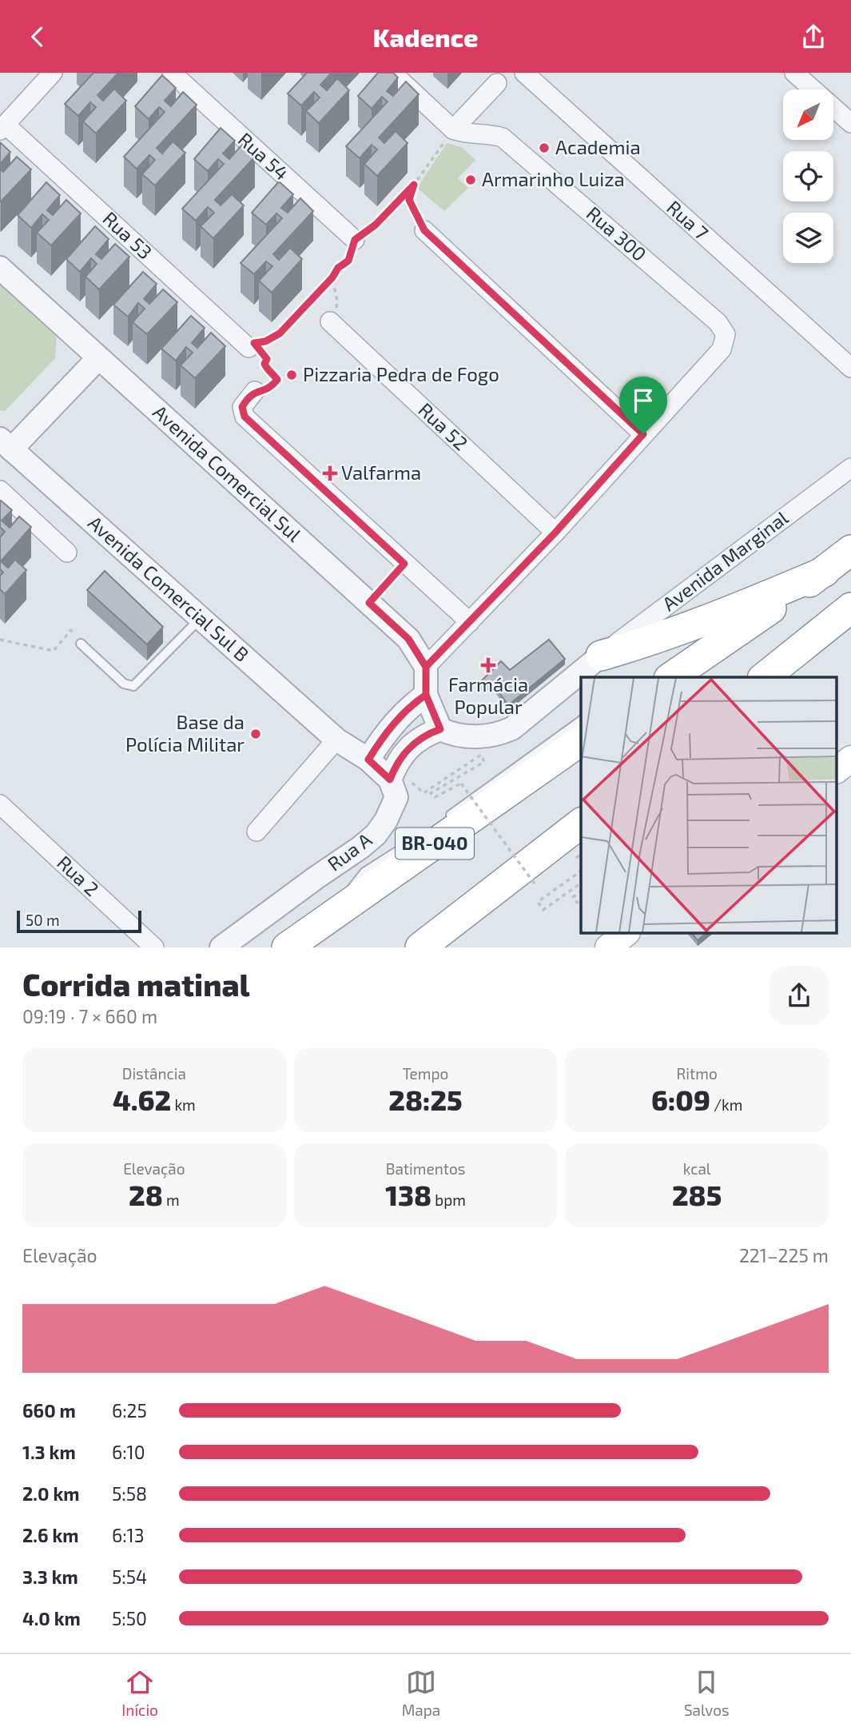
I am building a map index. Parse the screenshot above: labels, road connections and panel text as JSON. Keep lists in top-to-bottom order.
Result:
{
  "streets": {
    "highway": ["BR-040"],
    "street": [
      "Rua 54",
      "Rua 7",
      "Rua 300",
      "Rua 53",
      "Rua 52",
      "Avenida Comercial Sul",
      "Avenida Marginal",
      "Avenida Comercial Sul B",
      "Rua A",
      "Rua 2"
    ]
  },
  "places": {
    "other": [
      "Academia",
      "Armarinho Luiza",
      "Pizzaria Pedra de Fogo",
      "Base da Polícia Militar"
    ],
    "health": ["Valfarma", "Farmácia Popular"]
  },
  "scale_bar": "50 m",
  "north": "bottom left",
  "page": {
    "header": "Kadence",
    "scale": "50 m",
    "heading": ["Corrida matinal", "09:19 · 7 × 660 m"],
    "stats": [
      ["Distância", "4.62 km"],
      ["Tempo", "28:25"],
      ["Ritmo", "6:09 /km"],
      ["Elevação", "28 m"],
      ["Batimentos", "138 bpm"],
      ["kcal", "285"]
    ],
    "chart": ["Elevação", "221–225 m"],
    "list": [
      {
        "name": "660 m",
        "note": "6:25"
      },
      {
        "name": "1.3 km",
        "note": "6:10"
      },
      {
        "name": "2.0 km",
        "note": "5:58"
      },
      {
        "name": "2.6 km",
        "note": "6:13"
      },
      {
        "name": "3.3 km",
        "note": "5:54"
      },
      {
        "name": "4.0 km",
        "note": "5:50"
      }
    ],
    "tabs": ["Início", "Mapa", "Salvos"]
  }
}
